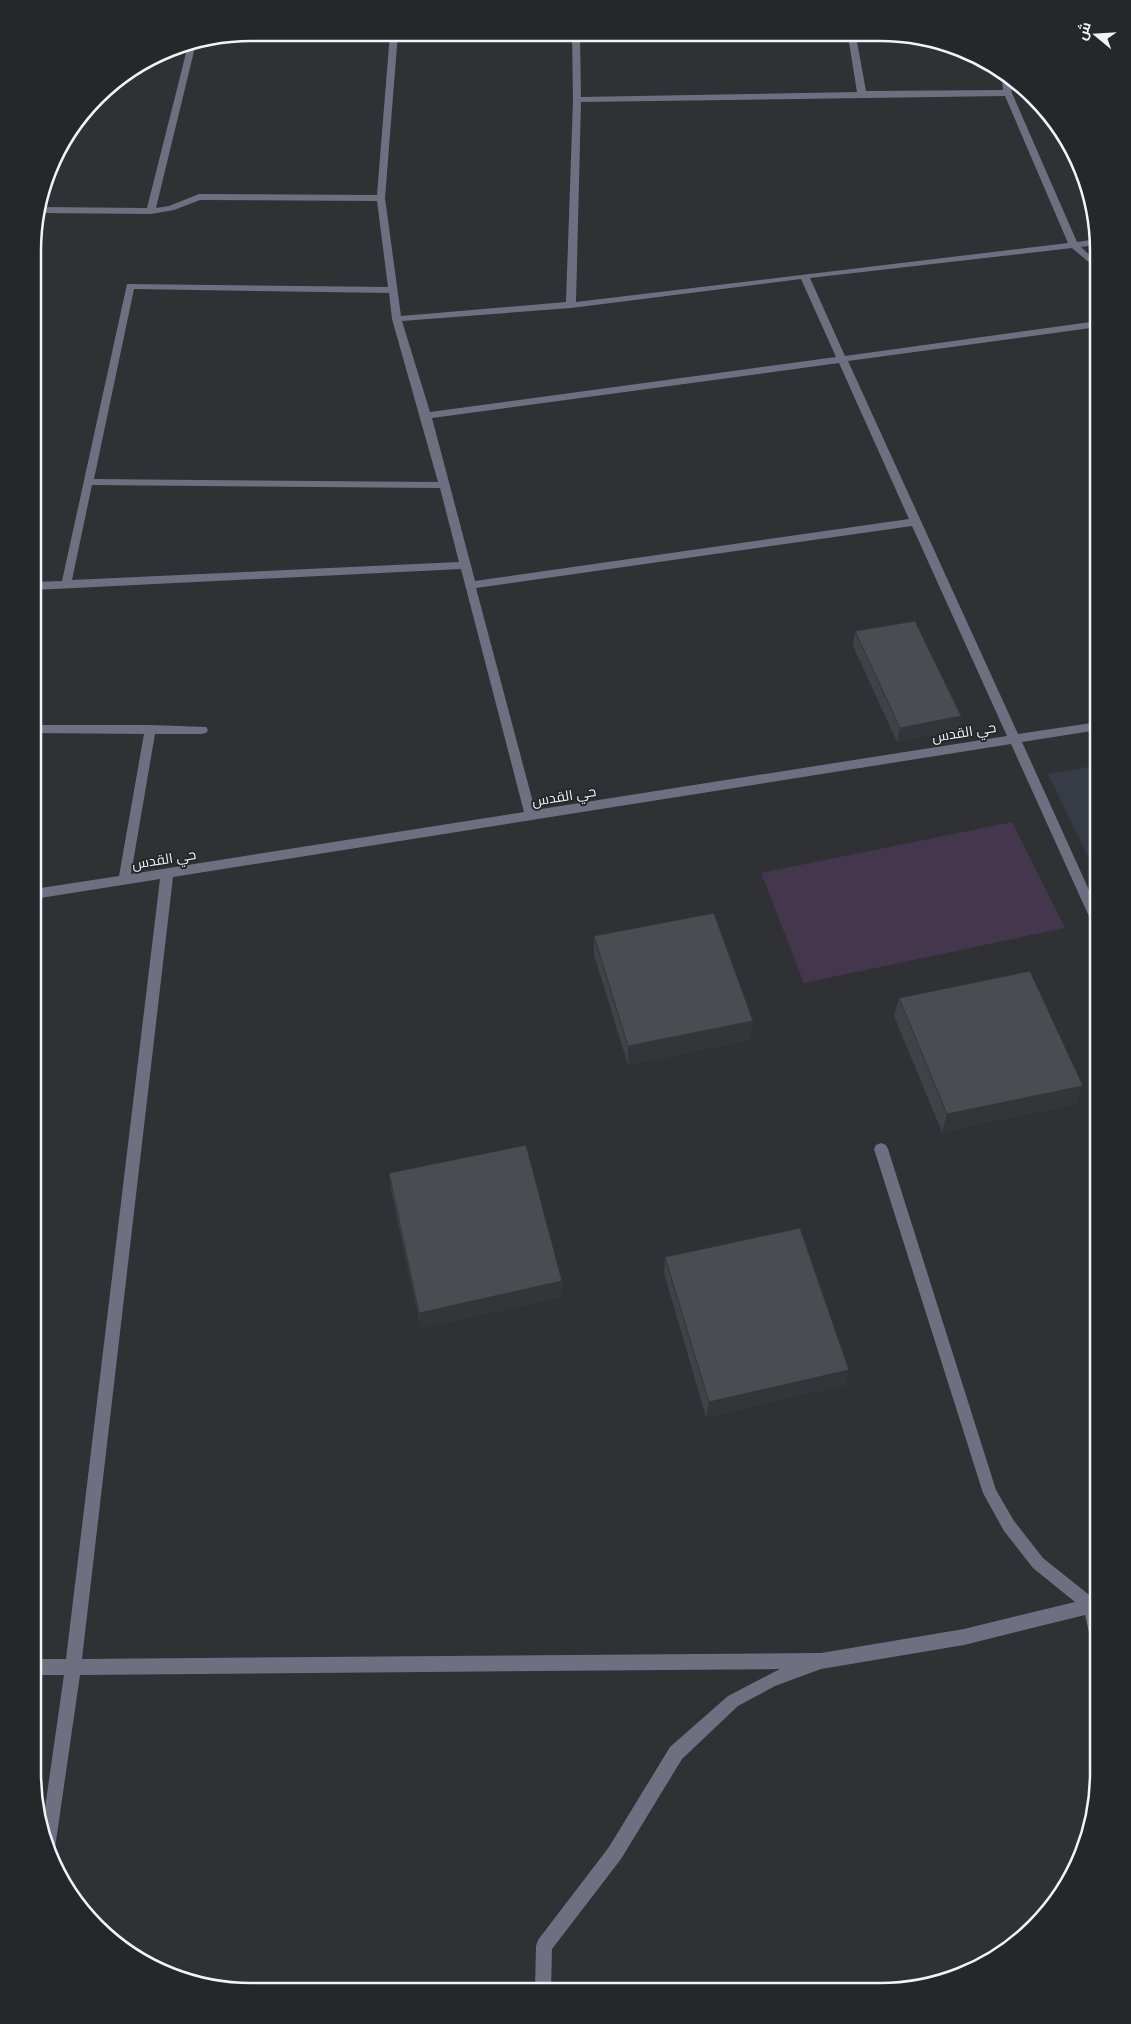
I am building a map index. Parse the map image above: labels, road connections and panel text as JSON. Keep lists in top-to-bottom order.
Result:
{
  "streets": {
    "street": ["حي القدس"]
  },
  "north": "left"
}
